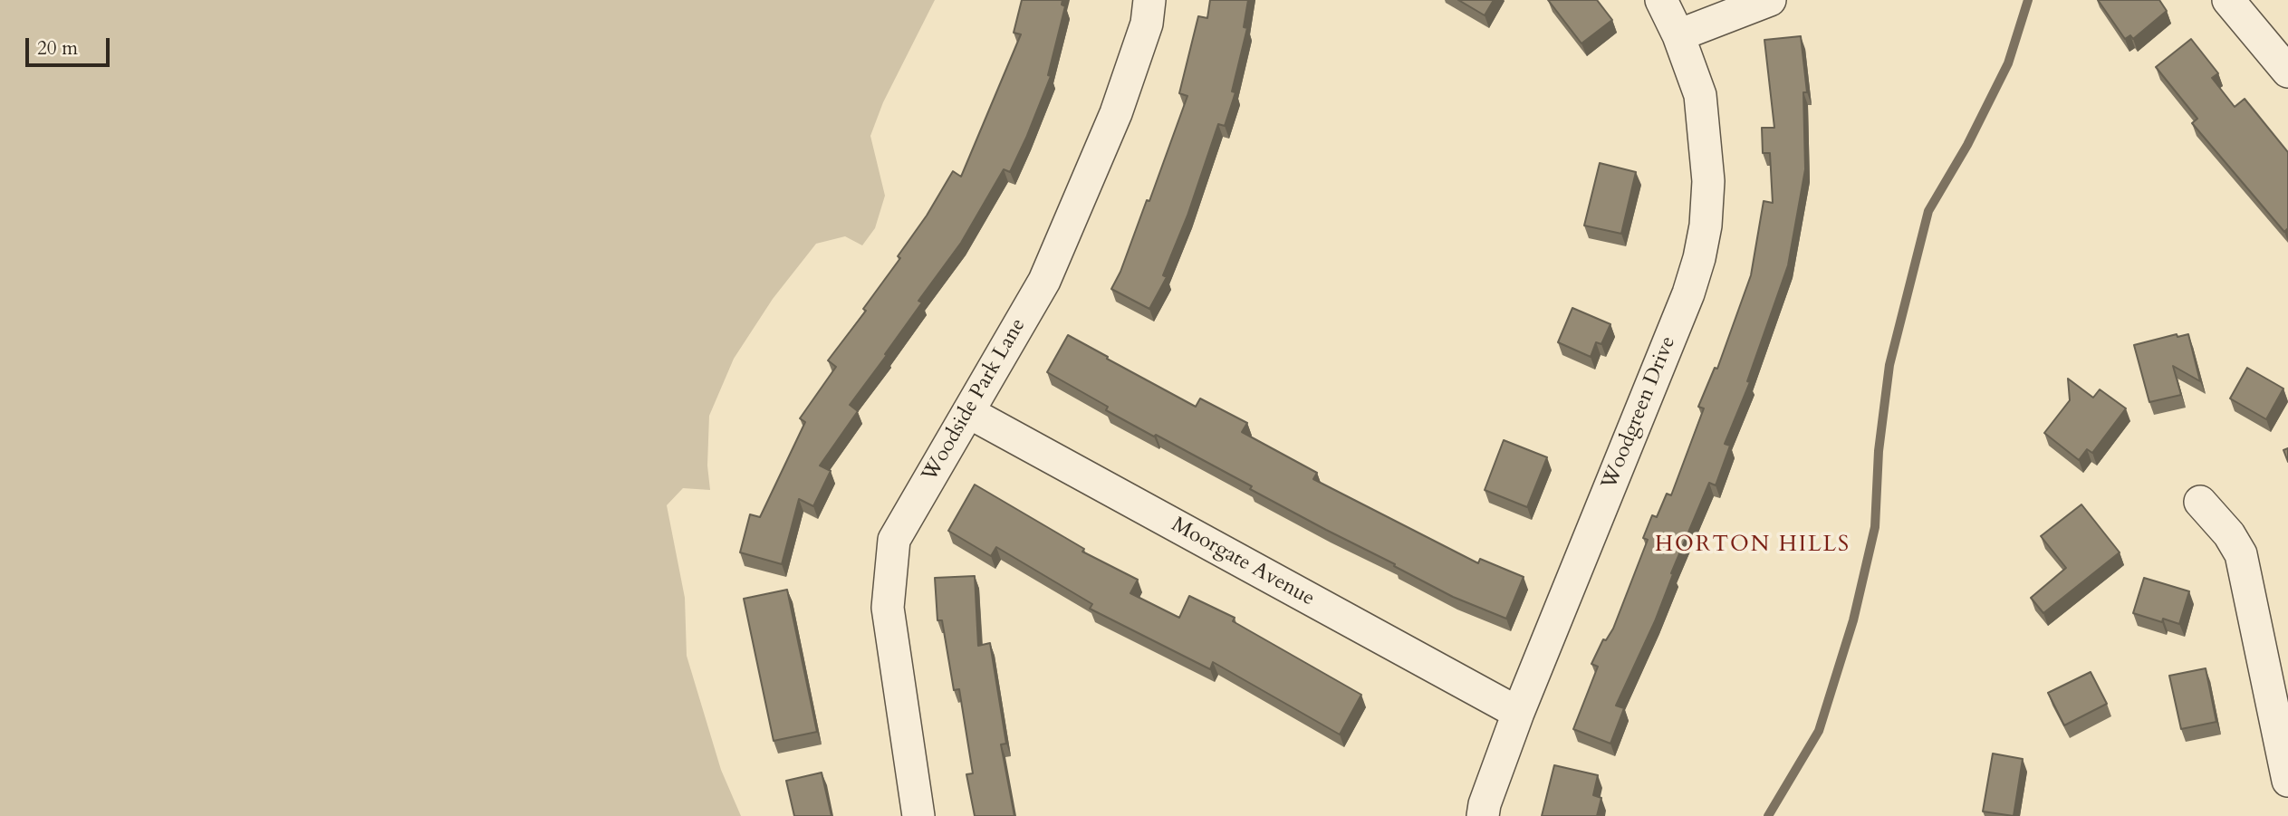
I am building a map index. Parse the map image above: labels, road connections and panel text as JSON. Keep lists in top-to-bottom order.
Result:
{
  "streets": {
    "street": ["Woodside Park Lane", "Woodgreen Drive", "Moorgate Avenue"]
  },
  "crossings": [
    ["Woodside Park Lane", "Moorgate Avenue"],
    ["Woodgreen Drive", "Moorgate Avenue"]
  ],
  "districts": ["HORTON HILLS"],
  "scale_bar": "20 m"
}
